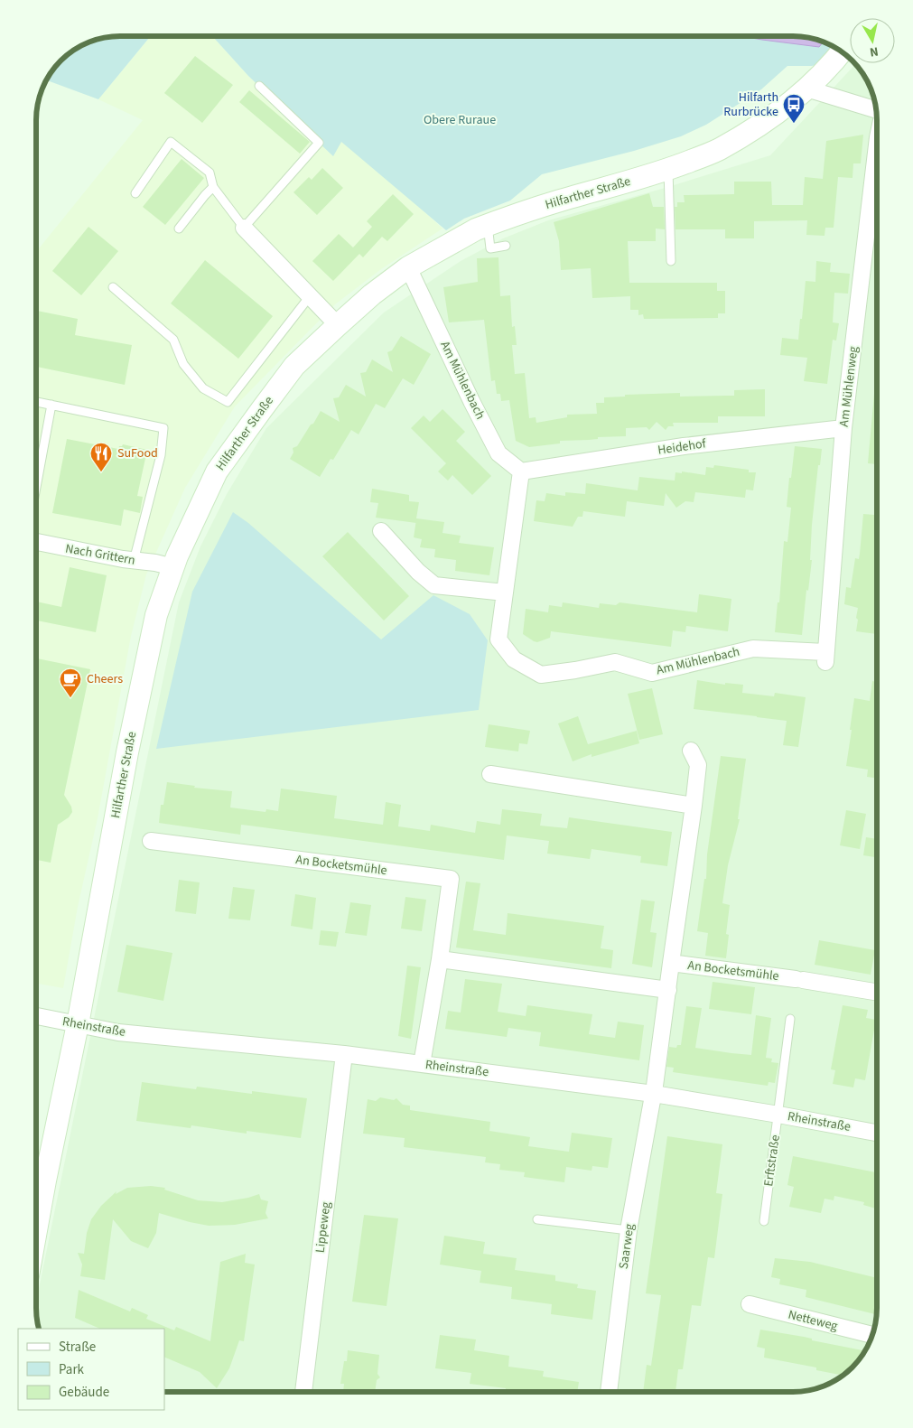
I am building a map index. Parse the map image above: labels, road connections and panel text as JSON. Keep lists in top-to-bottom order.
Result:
{
  "streets": {
    "main road": ["Hilfarther Straße"],
    "street": [
      "Am Mühlenbach",
      "Am Mühlenweg",
      "Heidehof",
      "Nach Grittern",
      "An Bocketsmühle",
      "Rheinstraße",
      "Lippeweg",
      "Saarweg",
      "Netteweg"
    ],
    "lane": ["Erftstraße"]
  },
  "crossings": [
    ["Hilfarther Straße", "Am Mühlenbach"],
    ["Hilfarther Straße", "Nach Grittern"],
    ["Hilfarther Straße", "Rheinstraße"],
    ["Am Mühlenbach", "Am Mühlenweg"],
    ["Am Mühlenbach", "Heidehof"],
    ["Am Mühlenweg", "Heidehof"],
    ["An Bocketsmühle", "Rheinstraße"],
    ["An Bocketsmühle", "Saarweg"],
    ["Rheinstraße", "Erftstraße"],
    ["Rheinstraße", "Lippeweg"],
    ["Rheinstraße", "Saarweg"]
  ],
  "parks": ["Obere Ruraue"],
  "places": {
    "bus stop": ["Hilfarth Rurbrücke"],
    "restaurant": ["SuFood"],
    "cafe": ["Cheers"]
  },
  "legend": ["Straße", "Park", "Gebäude"],
  "north": "bottom"
}
